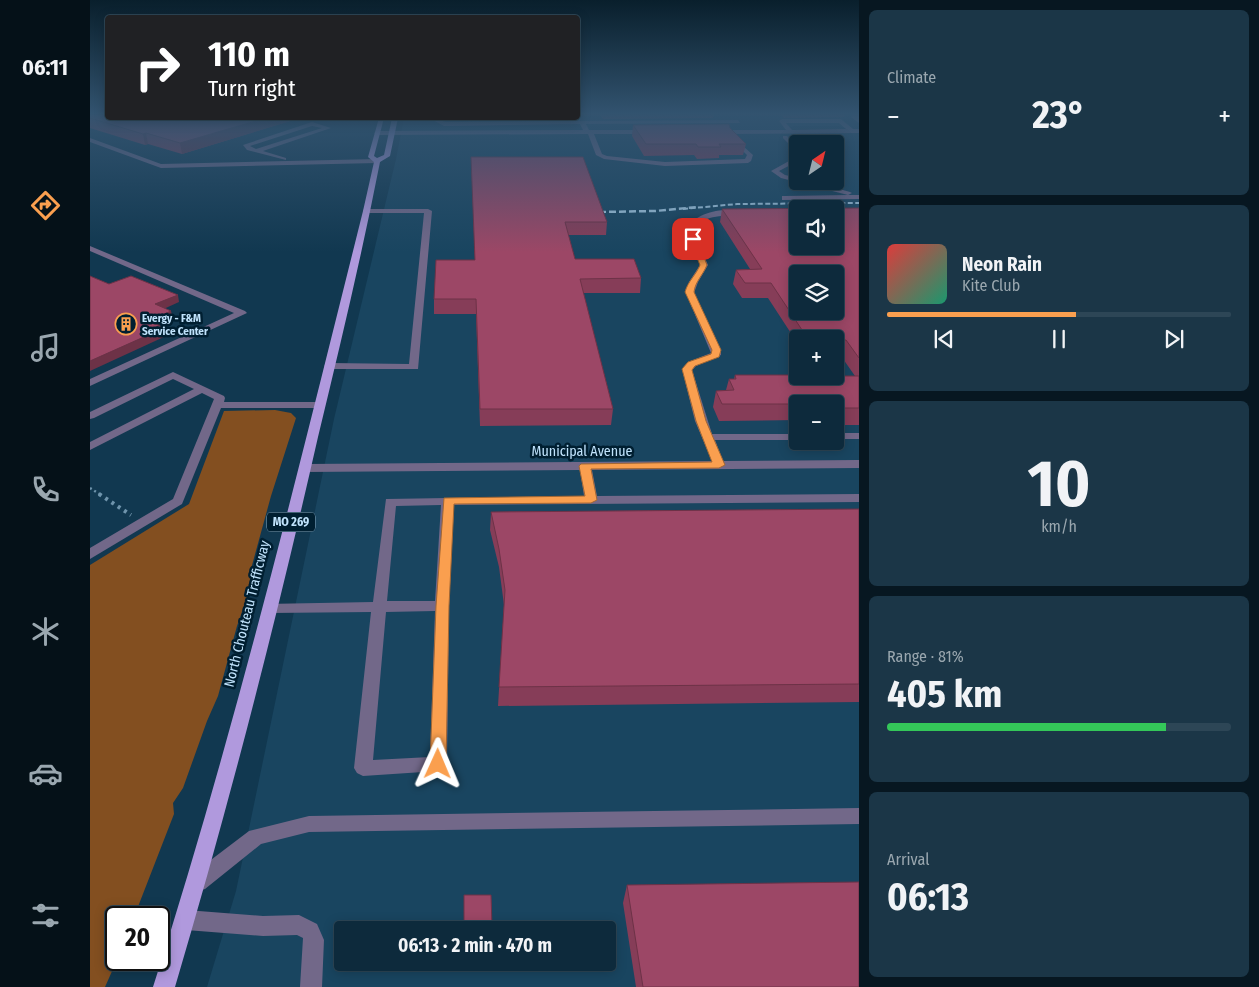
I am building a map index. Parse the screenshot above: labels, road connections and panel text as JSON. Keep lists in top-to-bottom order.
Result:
{
  "streets": {
    "main road": ["MO 269", "North Chouteau Trafficway"],
    "street": ["Municipal Avenue"]
  },
  "crossings": [
    ["Municipal Avenue", "North Chouteau Trafficway"]
  ],
  "places": {
    "building": ["Evergy - F&M Service Center"]
  },
  "north": "top right",
  "page": {
    "tabs": "06:11",
    "tile": [
      "Climate",
      ["10", "km/h"],
      ["Range · 81%", "405 km"],
      ["Arrival", "06:13"]
    ],
    "turn": ["110 m", "Turn right"],
    "heat": ["−", "23°", "+"],
    "map_buttons": ["+", "−"],
    "song": ["Neon Rain", "Kite Club"],
    "limit": "20",
    "trip": "06:13 · 2 min · 470 m"
  }
}
